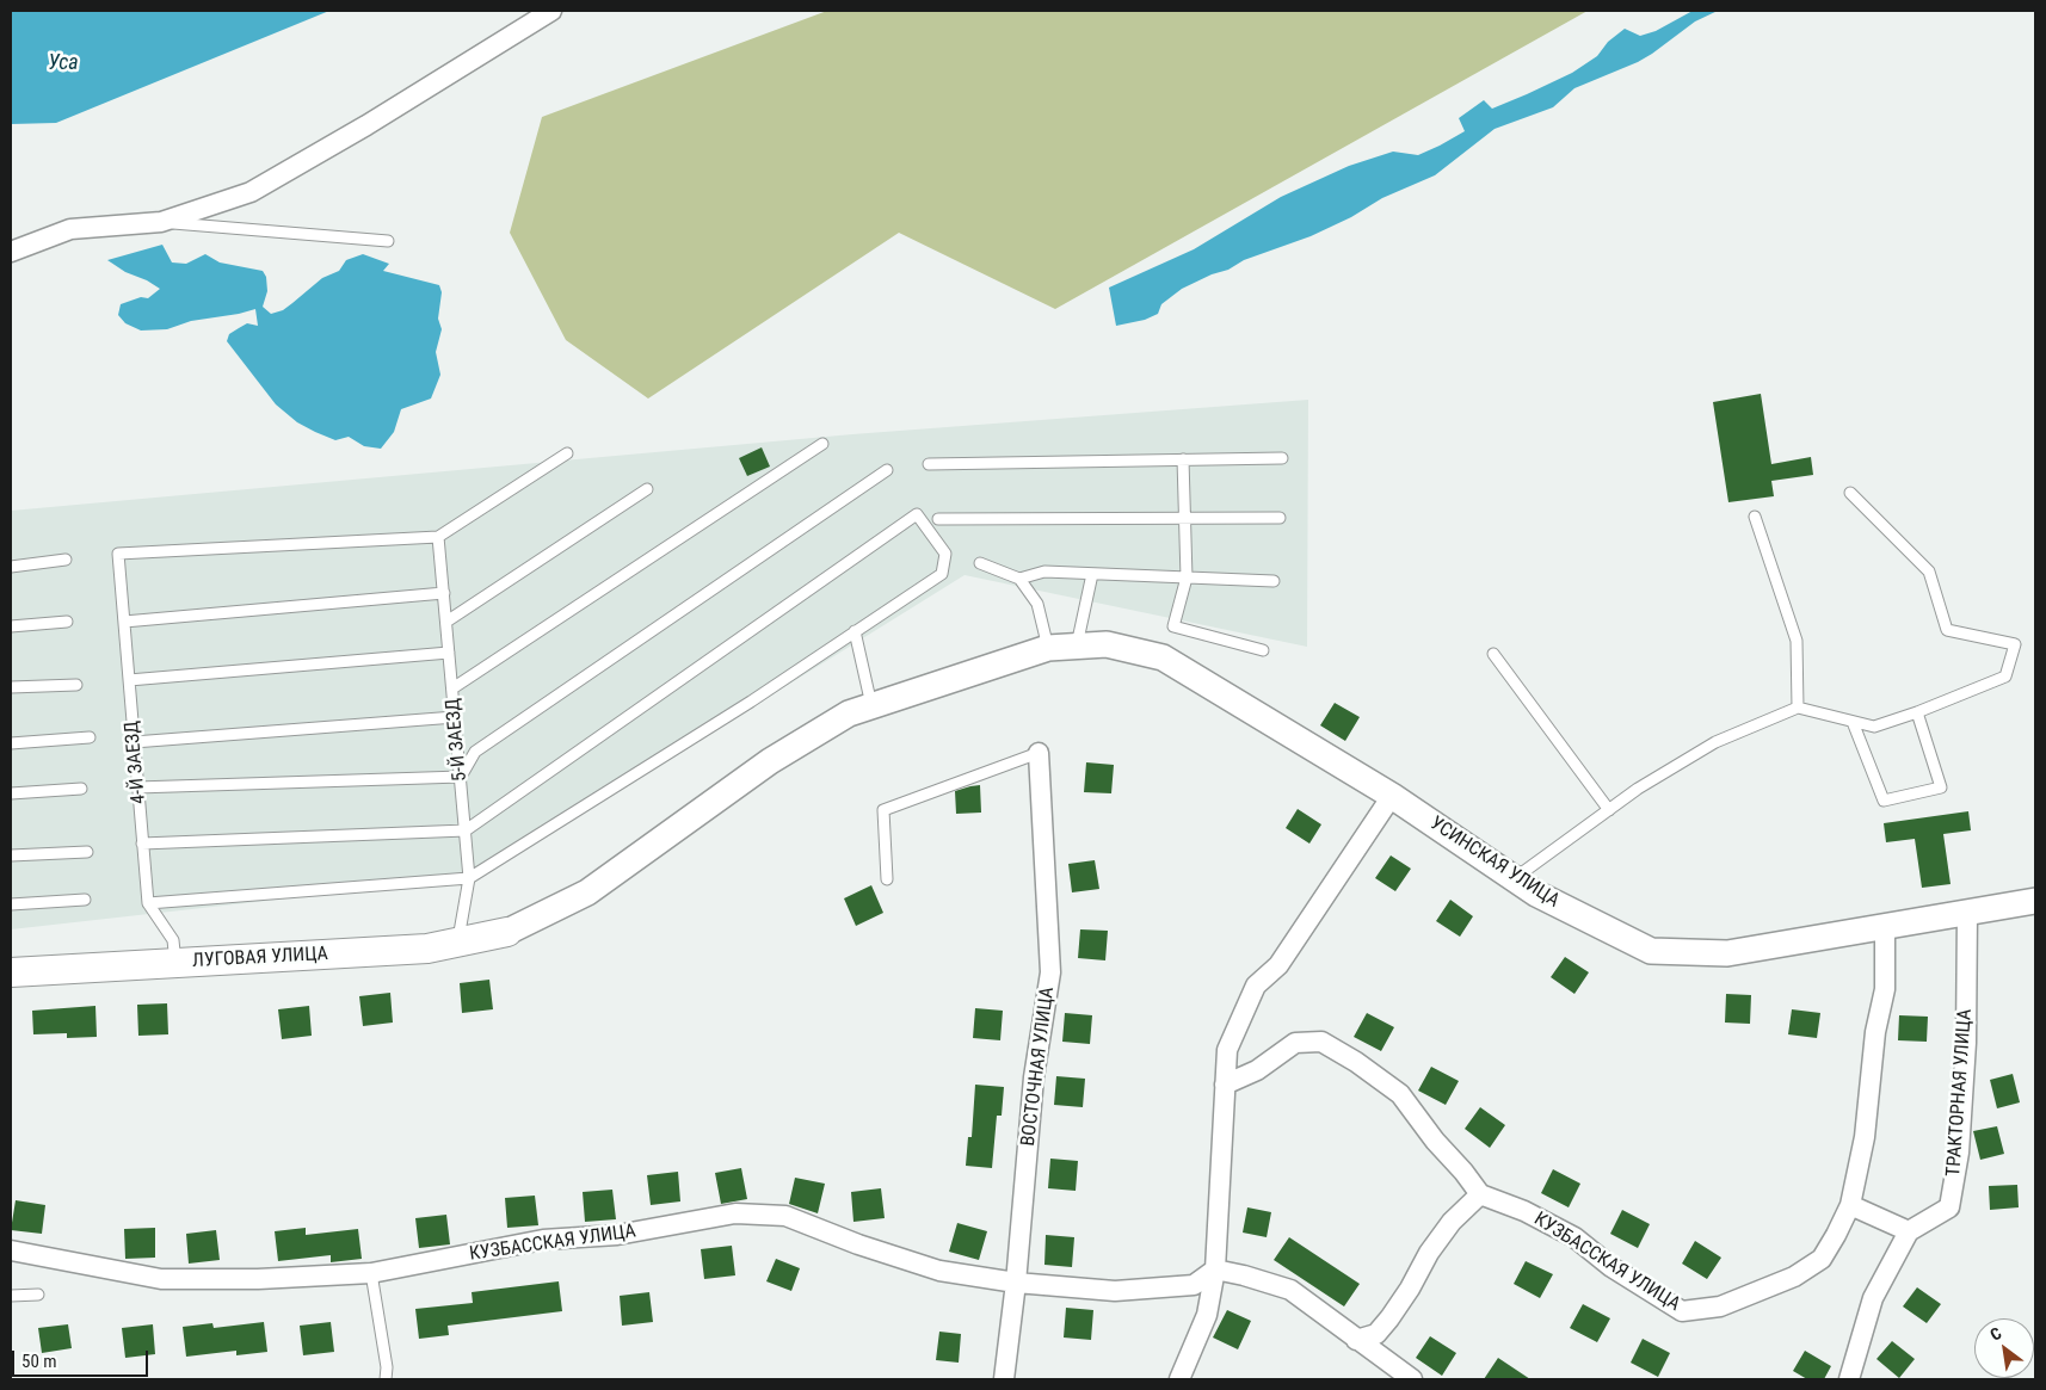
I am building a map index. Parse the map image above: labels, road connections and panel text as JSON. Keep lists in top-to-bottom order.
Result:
{
  "streets": {
    "main road": ["ЛУГОВАЯ УЛИЦА"],
    "street": [
      "УСИНСКАЯ УЛИЦА",
      "ВОСТОЧНАЯ УЛИЦА",
      "ТРАКТОРНАЯ УЛИЦА",
      "КУЗБАССКАЯ УЛИЦА"
    ],
    "lane": ["5-Й ЗАЕЗД", "4-Й ЗАЕЗД"]
  },
  "crossings": [
    ["5-Й ЗАЕЗД", "4-Й ЗАЕЗД"],
    ["5-Й ЗАЕЗД", "ЛУГОВАЯ УЛИЦА"],
    ["4-Й ЗАЕЗД", "ЛУГОВАЯ УЛИЦА"],
    ["УСИНСКАЯ УЛИЦА", "ЛУГОВАЯ УЛИЦА"],
    ["УСИНСКАЯ УЛИЦА", "ТРАКТОРНАЯ УЛИЦА"],
    ["УСИНСКАЯ УЛИЦА", "КУЗБАССКАЯ УЛИЦА"],
    ["ВОСТОЧНАЯ УЛИЦА", "КУЗБАССКАЯ УЛИЦА"]
  ],
  "water": ["Уса"],
  "scale_bar": "50 m",
  "north": "top left"
}
